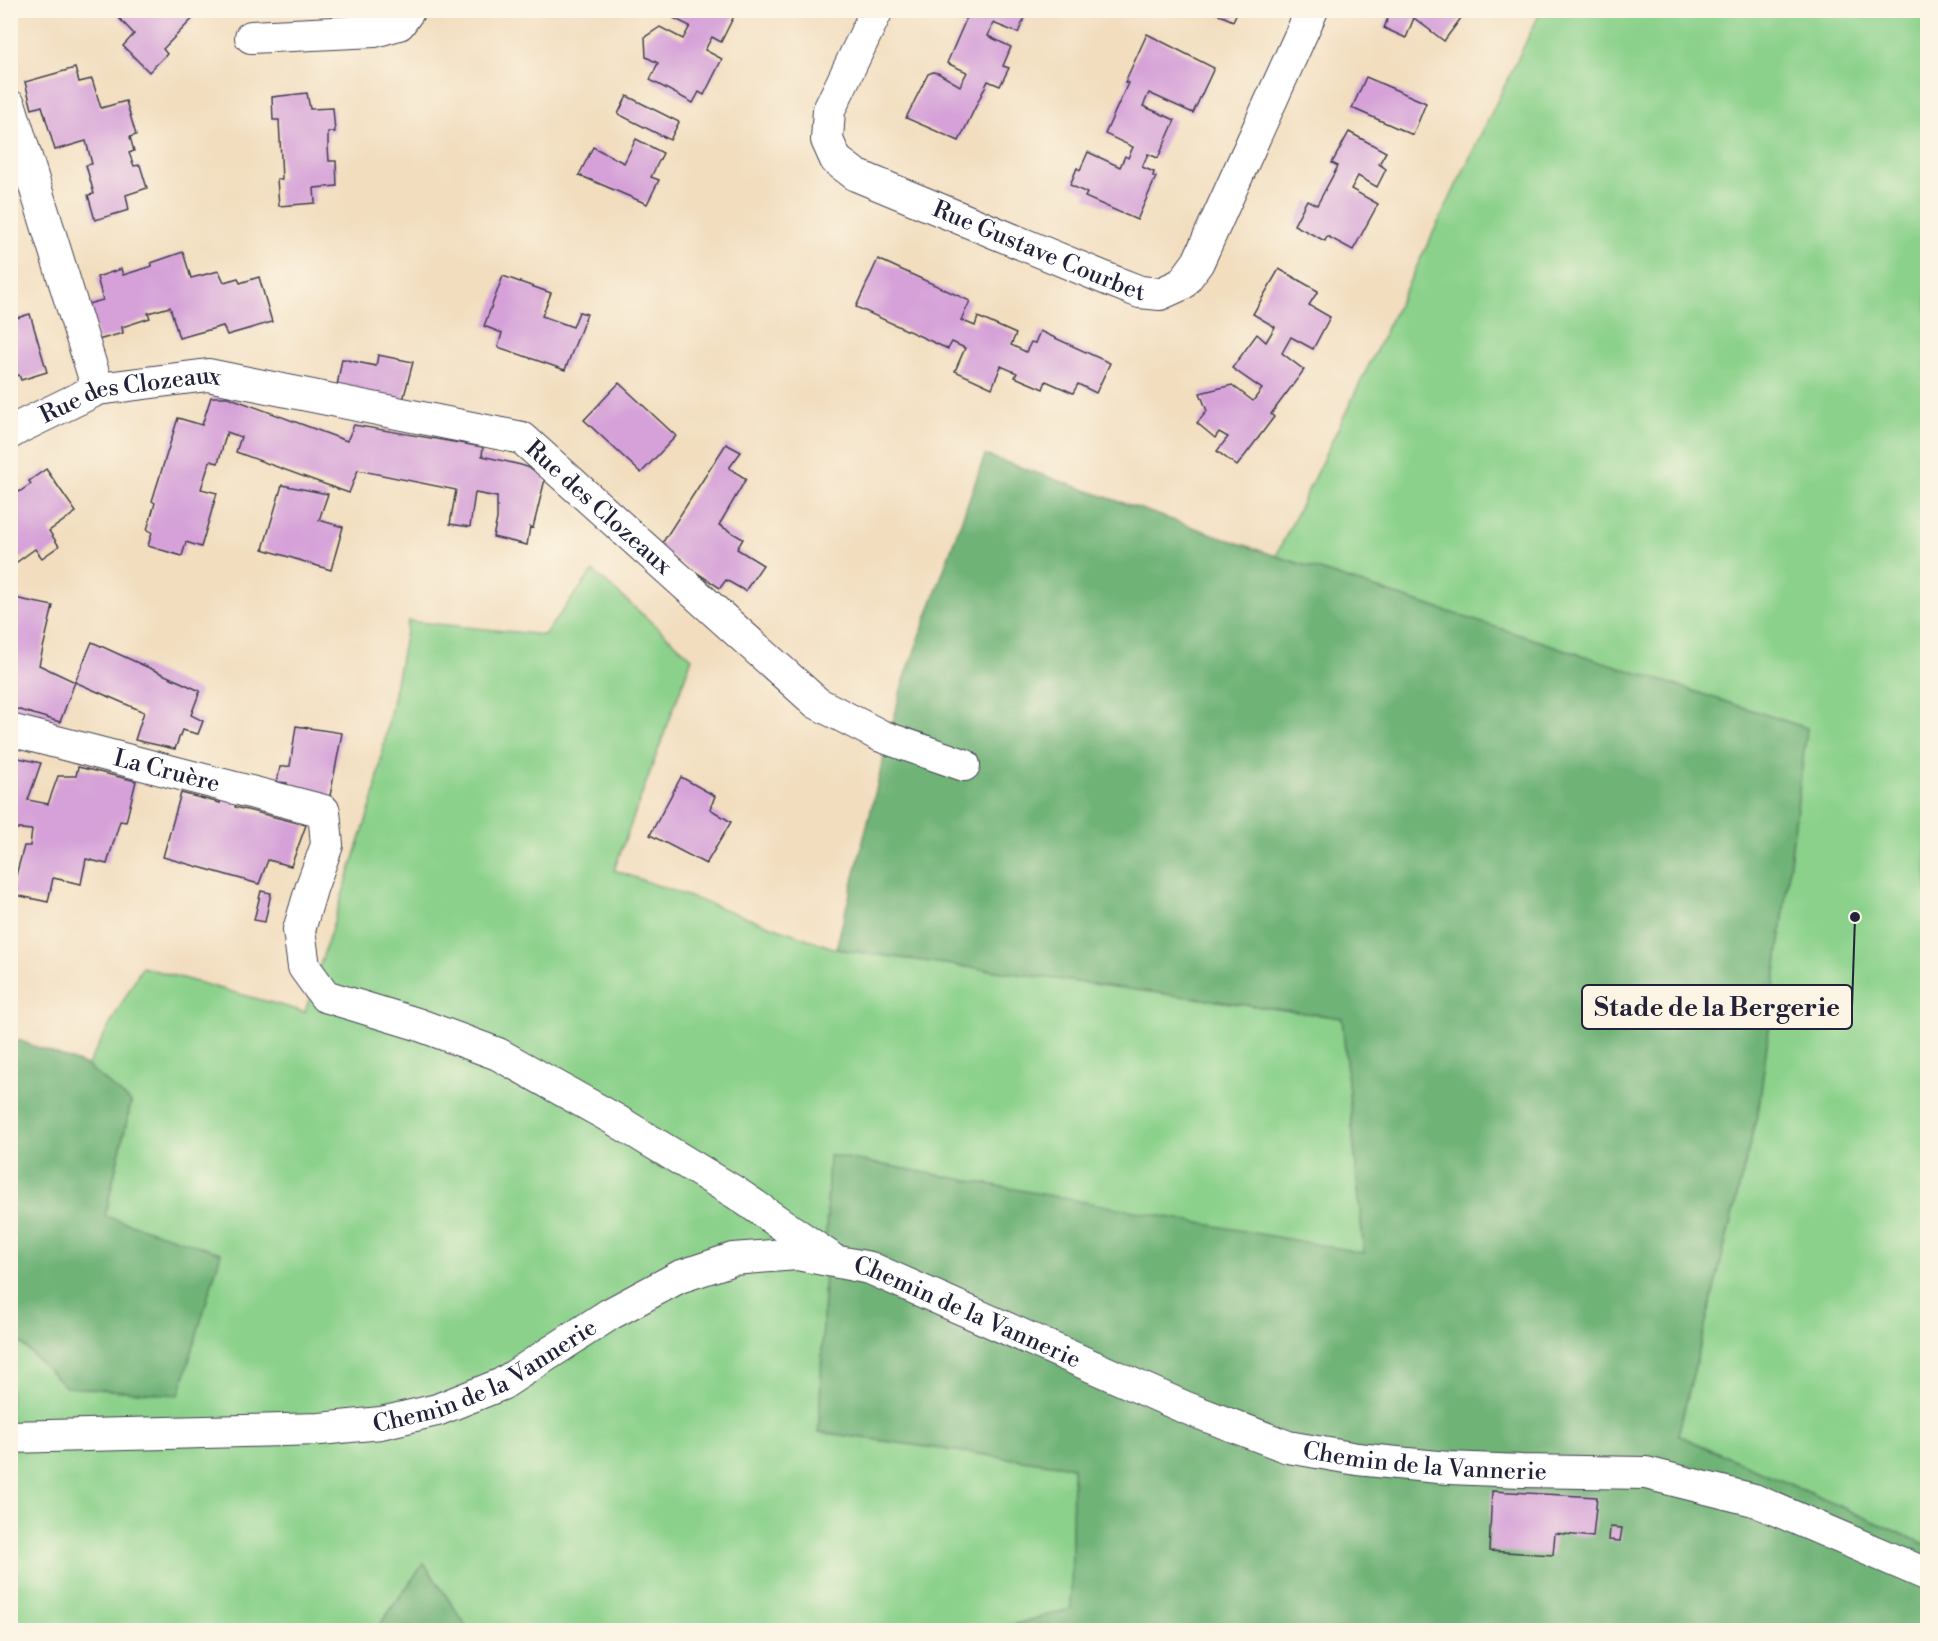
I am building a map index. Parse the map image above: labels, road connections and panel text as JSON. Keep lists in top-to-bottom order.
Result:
{
  "streets": {
    "street": [
      "Rue Gustave Courbet",
      "Rue des Clozeaux",
      "La Cruère",
      "Chemin de la Vannerie"
    ]
  },
  "crossings": [
    ["La Cruère", "Chemin de la Vannerie"]
  ],
  "places": ["Stade de la Bergerie"]
}
